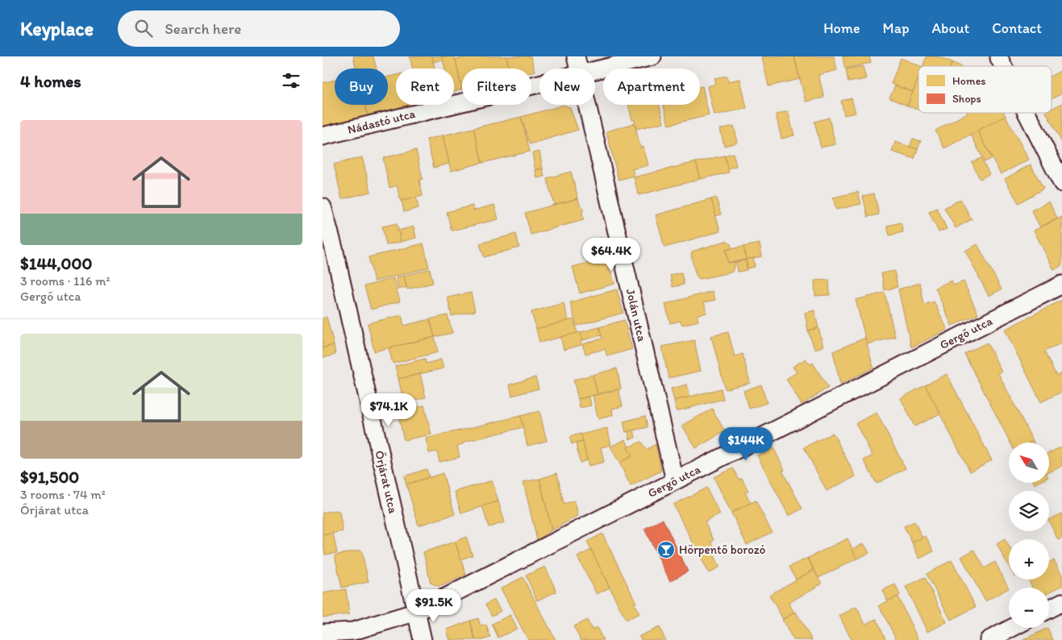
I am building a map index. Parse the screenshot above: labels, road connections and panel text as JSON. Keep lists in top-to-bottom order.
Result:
{
  "streets": {
    "street": [
      "Nádastó utca",
      "Jolán utca",
      "Gergő utca",
      "Őrjárat utca"
    ]
  },
  "crossings": [
    ["Jolán utca", "Gergő utca"],
    ["Gergő utca", "Őrjárat utca"]
  ],
  "places": {
    "bar": ["Hörpentő borozó"]
  },
  "legend": ["Homes", "Shops"],
  "north": "top left",
  "page": {
    "header": "Keyplace",
    "search": "Search here",
    "nav": [
      "Home",
      "Map",
      "About",
      "Contact"
    ],
    "heading": "4 homes",
    "chip": [
      "Buy",
      "Rent",
      "Filters",
      "New",
      "Apartment"
    ],
    "list": [
      {
        "name": "$144,000",
        "note": "3 rooms · 116 m² · Gergő utca"
      },
      {
        "name": "$91,500",
        "note": "3 rooms · 74 m² · Őrjárat utca"
      }
    ],
    "price": [
      "$64.4K",
      "$74.1K",
      "$144K",
      "$91.5K"
    ],
    "map_buttons": ["+", "−"]
  }
}
